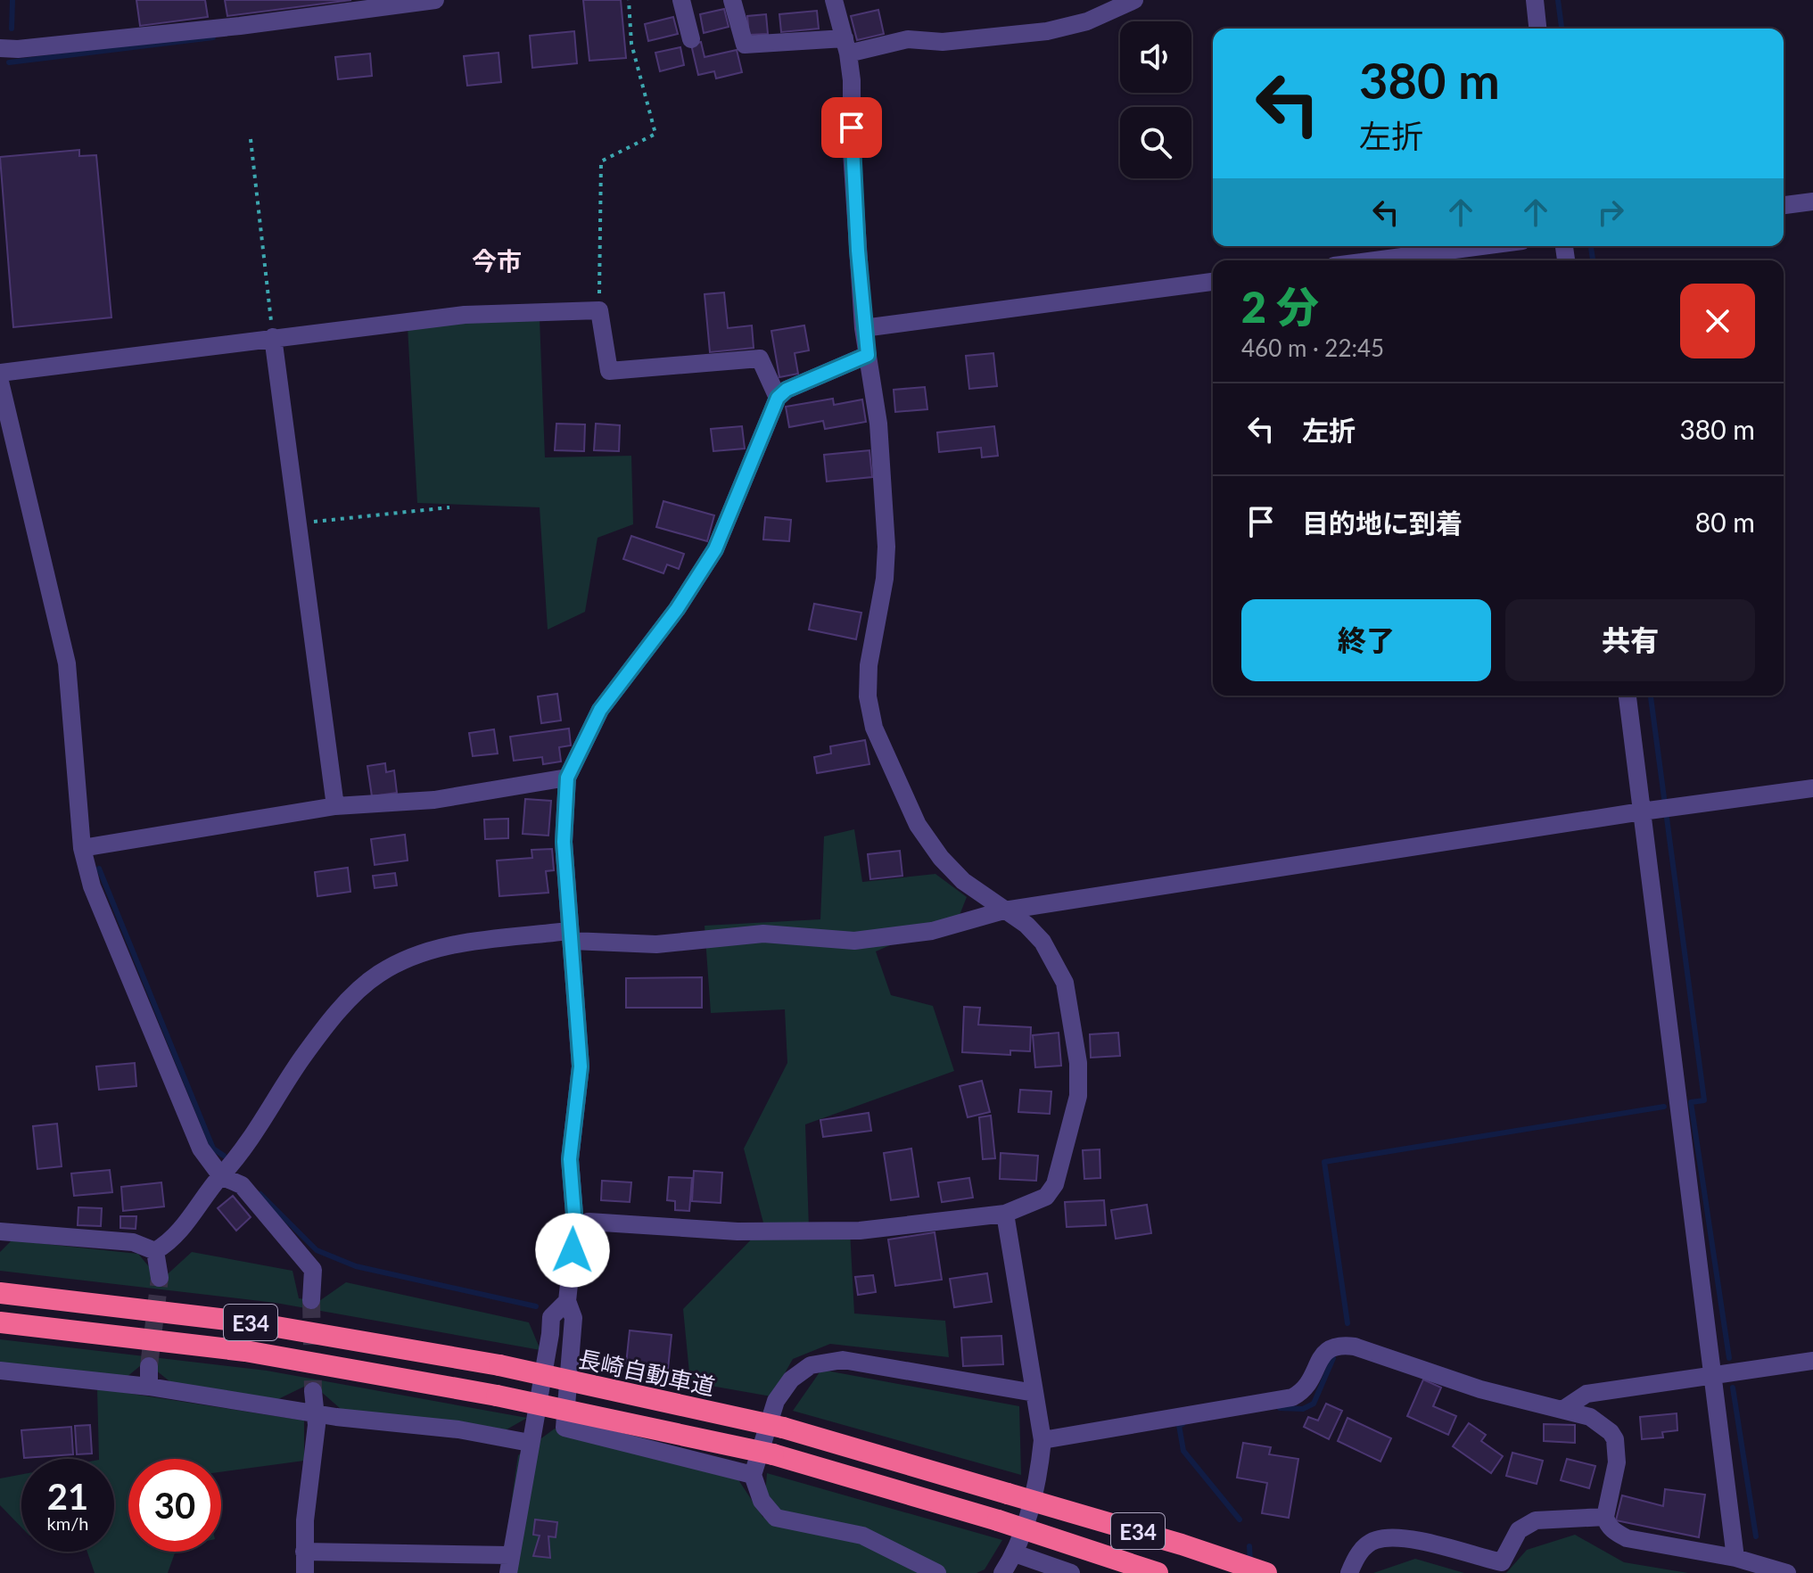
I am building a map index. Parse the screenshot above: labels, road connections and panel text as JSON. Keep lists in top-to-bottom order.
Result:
{
  "streets": {
    "highway": ["E34", "長崎自動車道"]
  },
  "districts": ["今市"],
  "page": {
    "turn": ["380 m", "左折"],
    "heading": ["2 分", "460 m · 22:45"],
    "list": [
      {
        "name": "左折",
        "value": "380 m"
      },
      {
        "name": "目的地に到着",
        "value": "80 m"
      }
    ],
    "buttons": ["終了", "共有"],
    "speed": "21 km/h",
    "limit": "30"
  }
}
